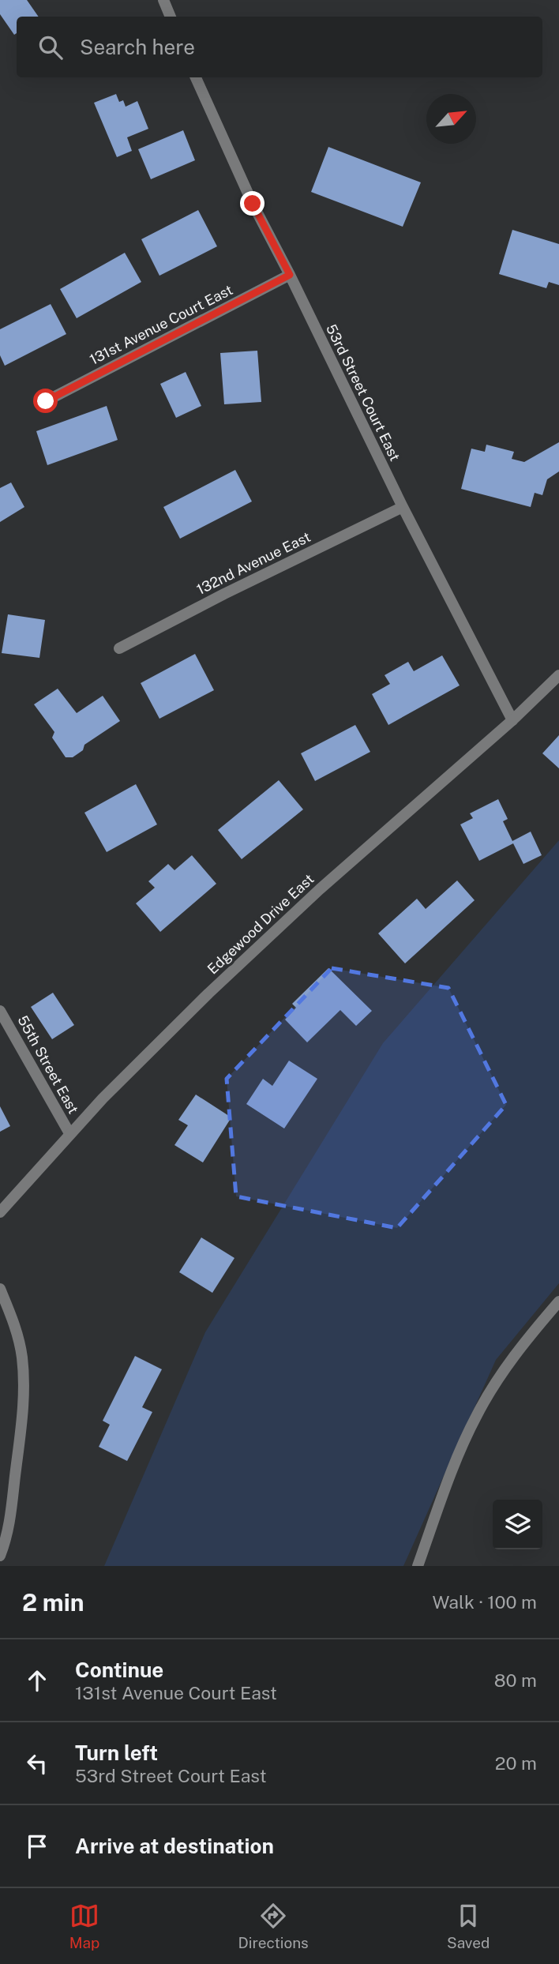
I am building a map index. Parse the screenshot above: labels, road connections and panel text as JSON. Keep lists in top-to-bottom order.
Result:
{
  "streets": {
    "street": [
      "131st Avenue Court East",
      "53rd Street Court East",
      "132nd Avenue East",
      "Edgewood Drive East",
      "55th Street East"
    ]
  },
  "crossings": [
    ["131st Avenue Court East", "53rd Street Court East"],
    ["53rd Street Court East", "132nd Avenue East"],
    ["53rd Street Court East", "Edgewood Drive East"],
    ["Edgewood Drive East", "55th Street East"]
  ],
  "north": "top right",
  "page": {
    "search": "Search here",
    "heading": ["2 min", "Walk · 100 m"],
    "list": [
      ["Continue", "131st Avenue Court East", "80 m"],
      ["Turn left", "53rd Street Court East", "20 m"],
      "Arrive at destination"
    ],
    "nav": ["Map", "Directions", "Saved"]
  }
}
